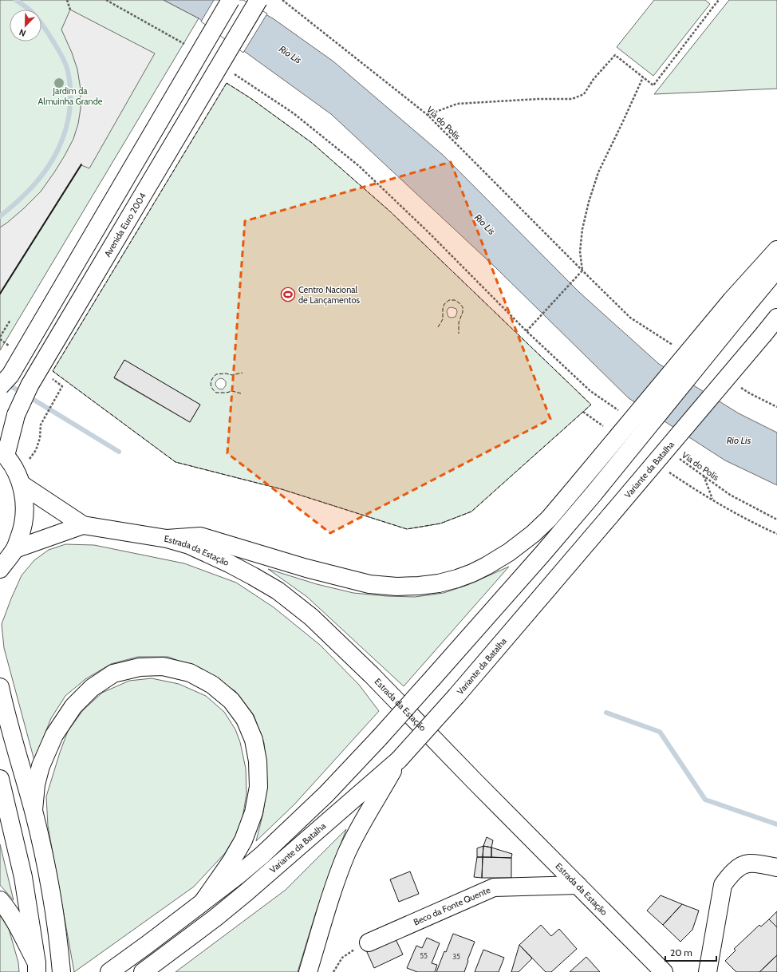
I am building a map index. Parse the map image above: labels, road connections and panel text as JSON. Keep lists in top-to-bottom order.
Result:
{
  "streets": {
    "main road": [
      "Avenida Euro 2004",
      "Variante da Batalha",
      "Estrada da Estação",
      "Beco da Fonte Quente"
    ],
    "path": ["Via do Polis"]
  },
  "crossings": [
    ["Estrada da Estação", "Beco da Fonte Quente"]
  ],
  "water": ["Rio Lis"],
  "parks": ["Jardim da Almuinha Grande"],
  "places": {
    "sports": ["Centro Nacional de Lançamentos"]
  },
  "house_numbers": ["55", "35"],
  "scale_bar": "20 m",
  "north": "bottom left"
}
